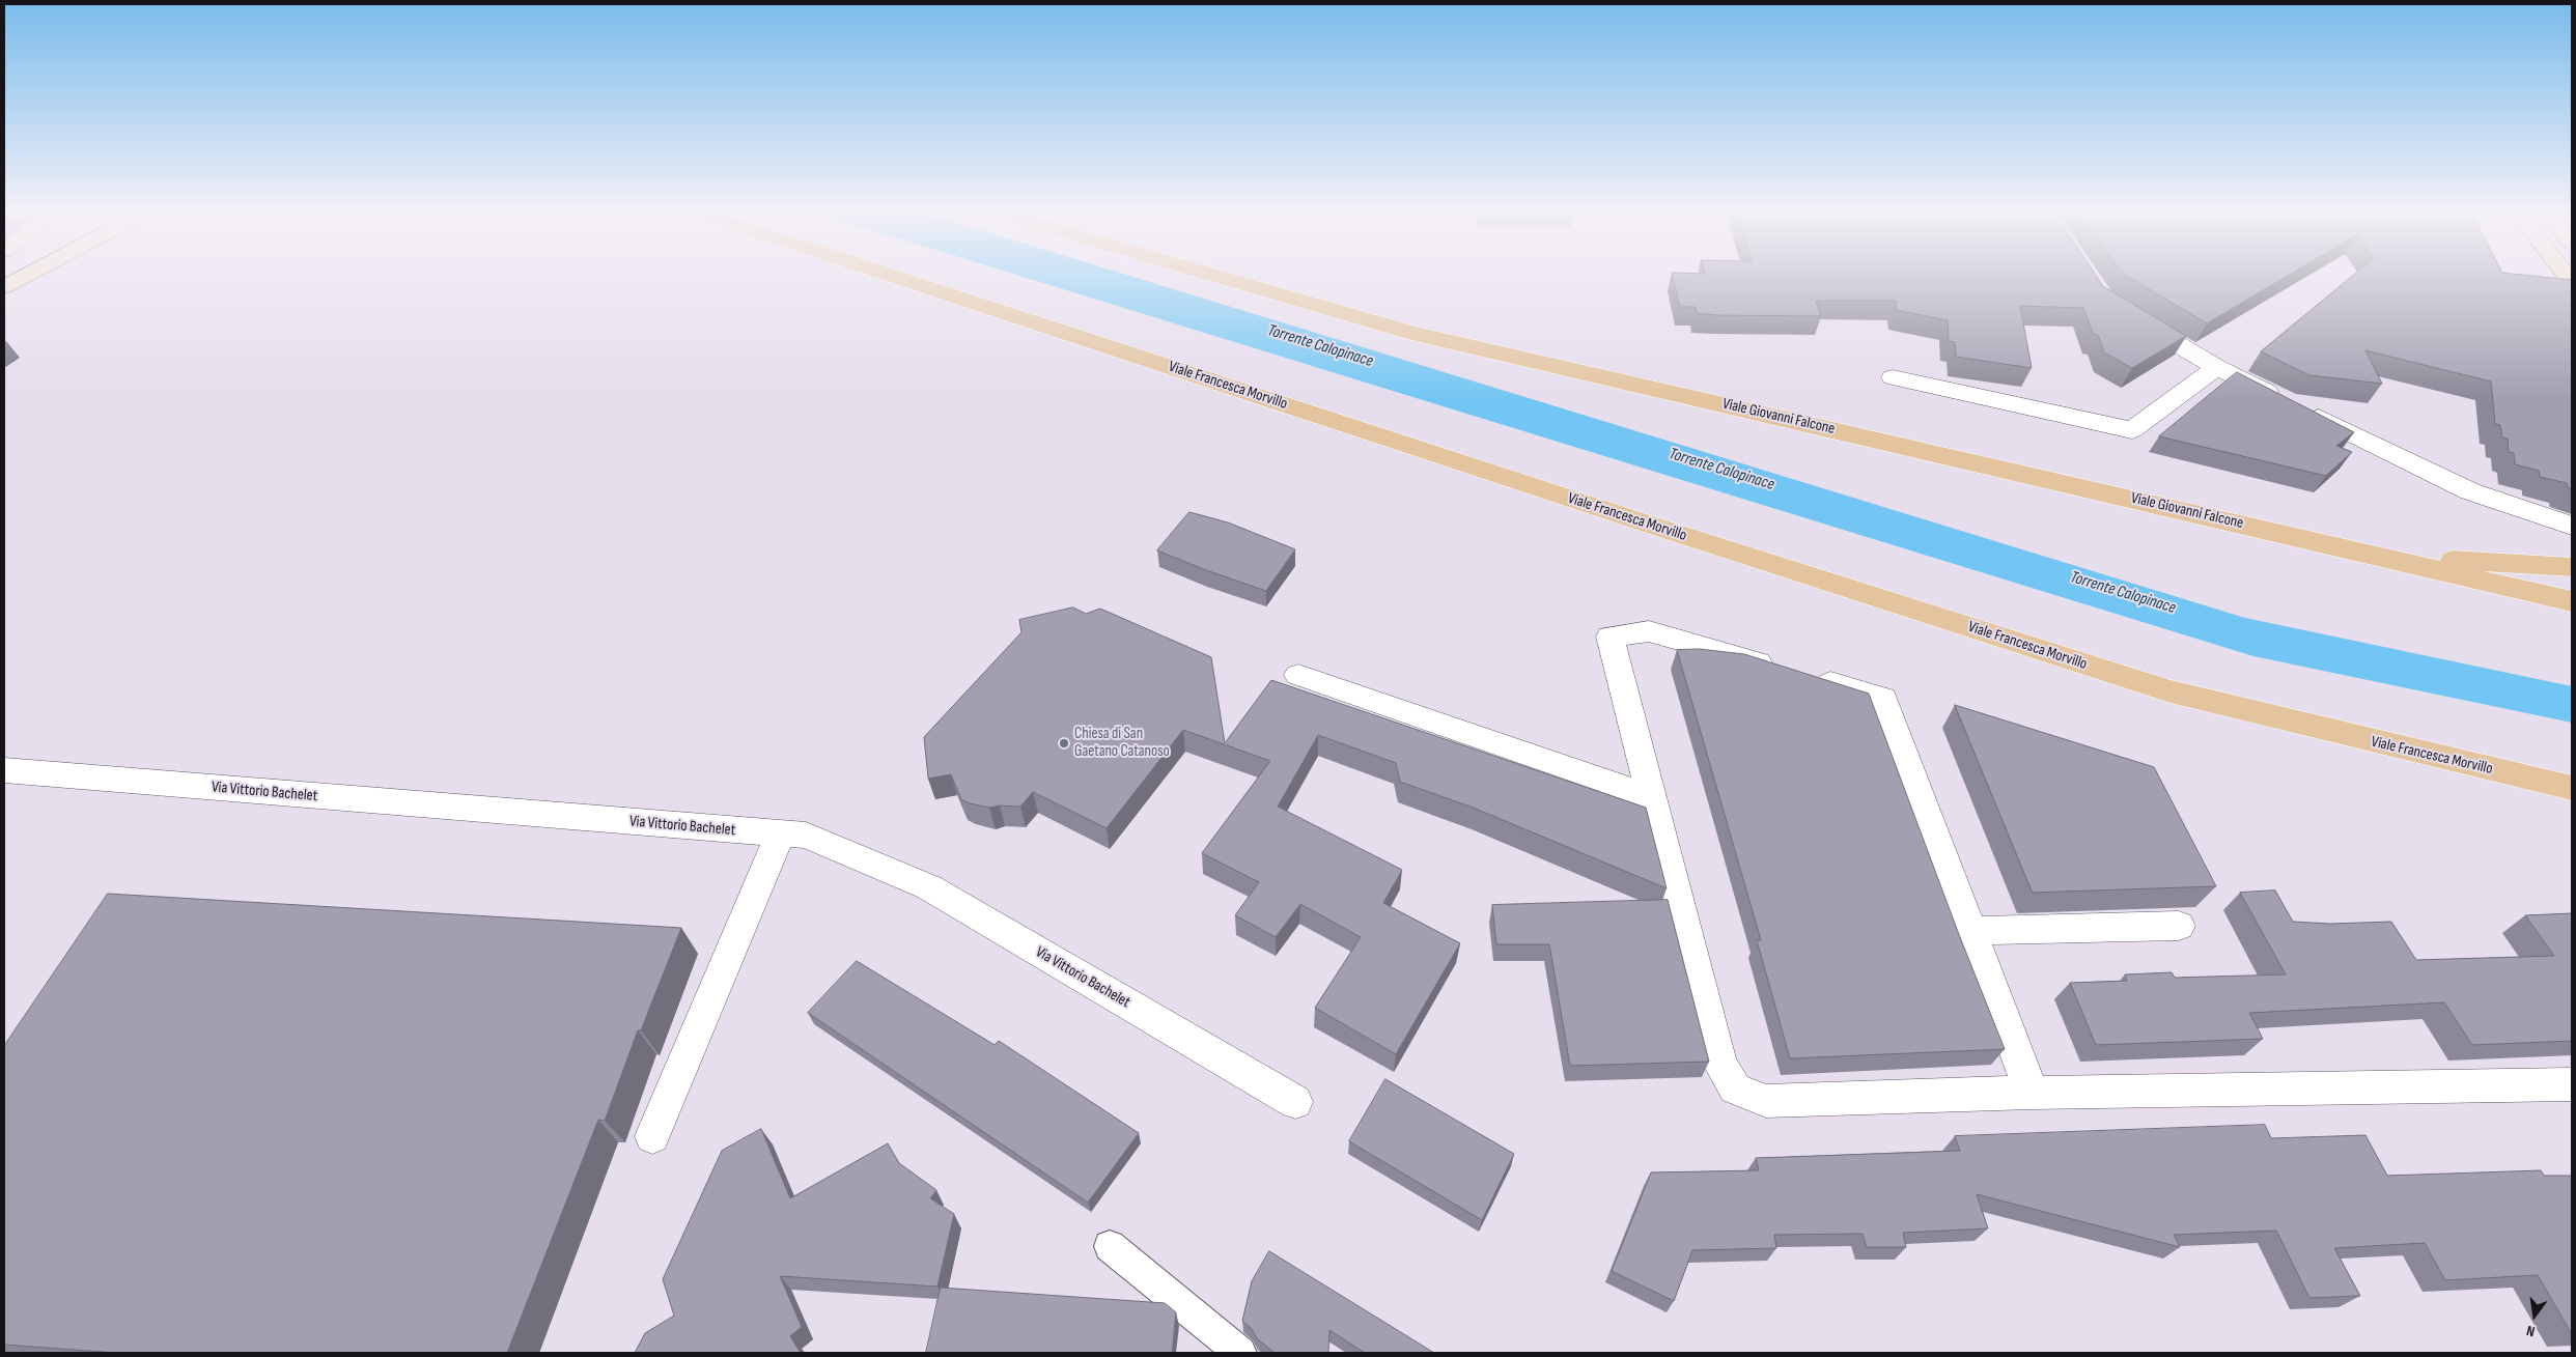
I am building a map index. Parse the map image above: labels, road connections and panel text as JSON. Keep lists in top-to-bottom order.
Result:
{
  "streets": {
    "main road": ["Viale Francesca Morvillo", "Viale Giovanni Falcone"],
    "street": ["Via Vittorio Bachelet"]
  },
  "water": ["Torrente Calopinace"],
  "places": ["Chiesa di San Gaetano Catanoso"],
  "north": "bottom"
}
